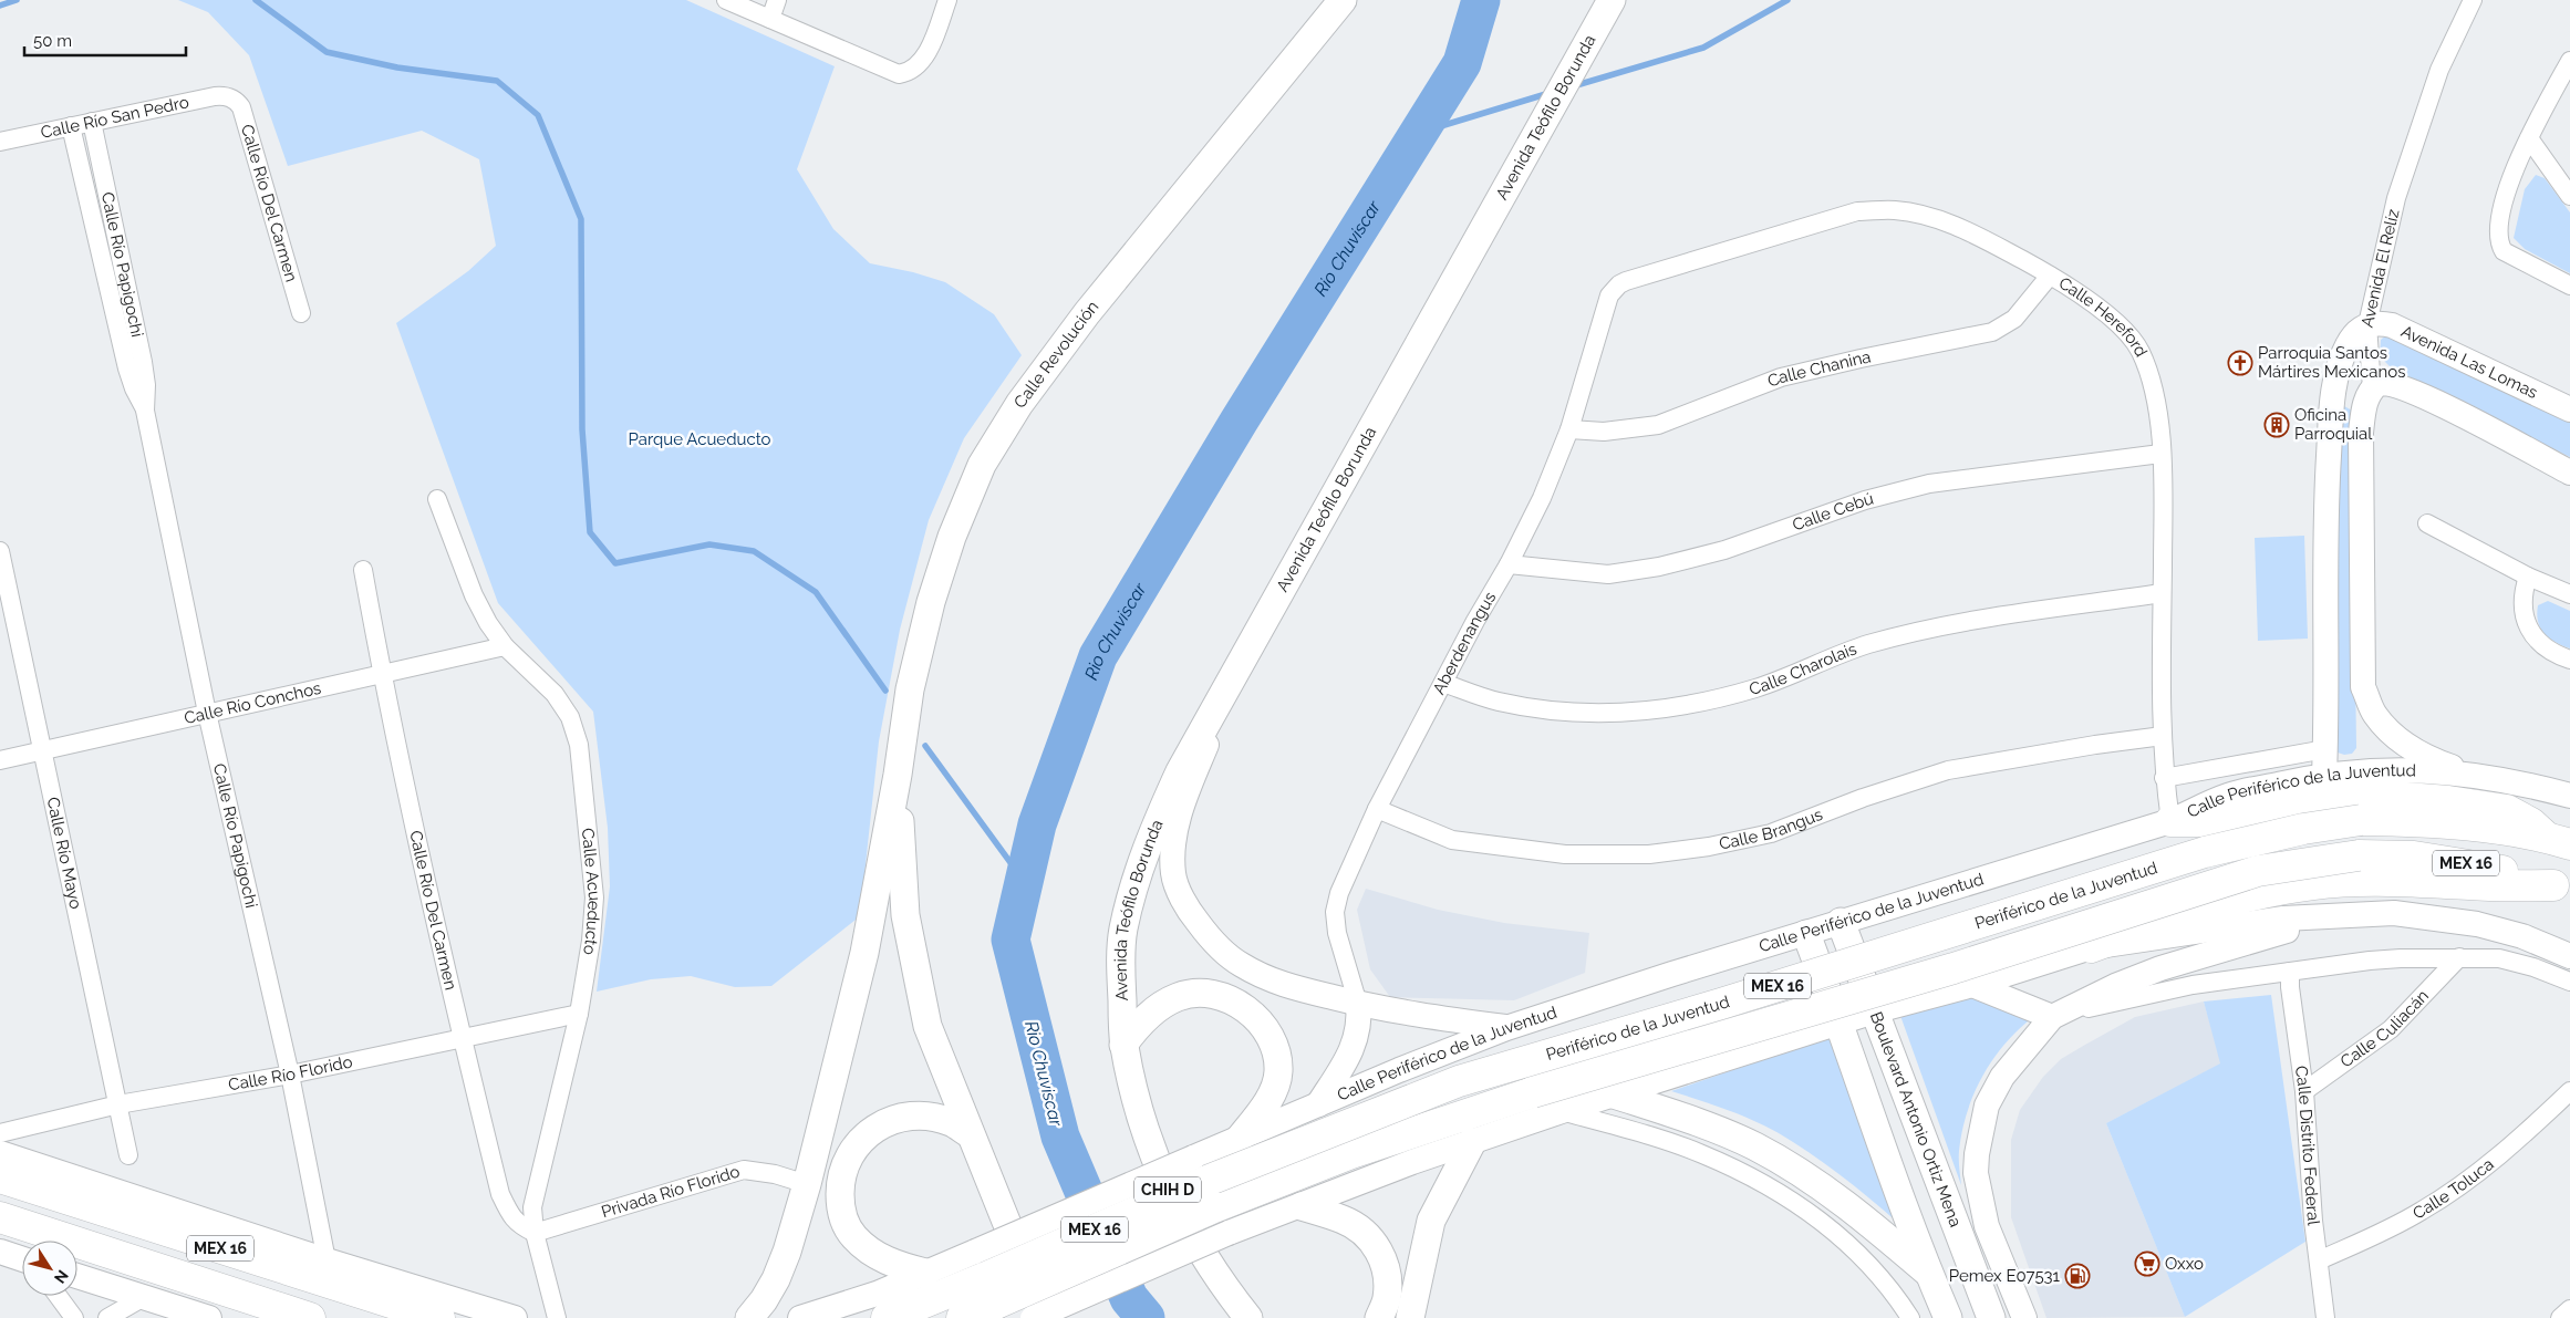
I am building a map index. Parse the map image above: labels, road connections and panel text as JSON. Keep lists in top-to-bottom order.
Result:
{
  "streets": {
    "highway": ["MEX 16", "Periférico de la Juventud"],
    "main road": [
      "Avenida Teófilo Borunda",
      "Avenida El Relíz",
      "Calle Revolución",
      "Avenida Las Lomas",
      "Calle Periférico de la Juventud",
      "Boulevard Antonio Ortiz Mena",
      "CHIH D"
    ],
    "street": [
      "Calle Río San Pedro",
      "Calle Río Del Carmen",
      "Calle Río Papigochi",
      "Calle Hereford",
      "Calle Chanina",
      "Calle Cebú",
      "Aberdenangus",
      "Calle Charolais",
      "Calle Río Conchos",
      "Calle Brangus",
      "Calle Río Mayo",
      "Calle Acueducto",
      "Calle Culiacán",
      "Calle Río Florido",
      "Calle Distrito Federal",
      "Calle Toluca",
      "Privada Río Florido"
    ]
  },
  "crossings": [
    ["Calle Río San Pedro", "Calle Río Del Carmen"],
    ["Calle Río San Pedro", "Calle Río Papigochi"],
    ["Avenida Teófilo Borunda", "CHIH D"],
    ["Calle Río Del Carmen", "Calle Río Conchos"],
    ["Calle Río Del Carmen", "Calle Acueducto"],
    ["Calle Río Del Carmen", "Calle Río Florido"],
    ["Calle Río Del Carmen", "Privada Río Florido"],
    ["Calle Río Papigochi", "Calle Río Conchos"],
    ["Calle Río Papigochi", "Calle Río Florido"],
    ["Avenida El Relíz", "Avenida Las Lomas"],
    ["Avenida El Relíz", "Calle Periférico de la Juventud"],
    ["Calle Hereford", "Calle Chanina"],
    ["Calle Hereford", "Calle Cebú"],
    ["Calle Hereford", "Aberdenangus"],
    ["Calle Hereford", "Calle Charolais"],
    ["Calle Hereford", "Calle Periférico de la Juventud"],
    ["Calle Hereford", "Calle Brangus"],
    ["Calle Chanina", "Aberdenangus"],
    ["Calle Cebú", "Aberdenangus"],
    ["Aberdenangus", "Calle Charolais"],
    ["Aberdenangus", "Calle Brangus"],
    ["Calle Río Conchos", "Calle Río Mayo"],
    ["Calle Río Conchos", "Calle Acueducto"],
    ["Calle Periférico de la Juventud", "MEX 16"],
    ["Calle Periférico de la Juventud", "Periférico de la Juventud"],
    ["Calle Periférico de la Juventud", "Boulevard Antonio Ortiz Mena"],
    ["Calle Río Mayo", "Calle Río Florido"],
    ["MEX 16", "Periférico de la Juventud"],
    ["Calle Acueducto", "Calle Río Florido"],
    ["Calle Acueducto", "Privada Río Florido"],
    ["Calle Culiacán", "Calle Distrito Federal"],
    ["Calle Distrito Federal", "Calle Toluca"]
  ],
  "water": ["Rio Chuviscar"],
  "parks": ["Parque Acueducto"],
  "places": {
    "church": ["Parroquia Santos Mártires Mexicanos"],
    "building": ["Oficina Parroquial"],
    "supermarket": ["Oxxo"],
    "fuel station": ["Pemex E07531"]
  },
  "scale_bar": "50 m",
  "north": "bottom right"
}
